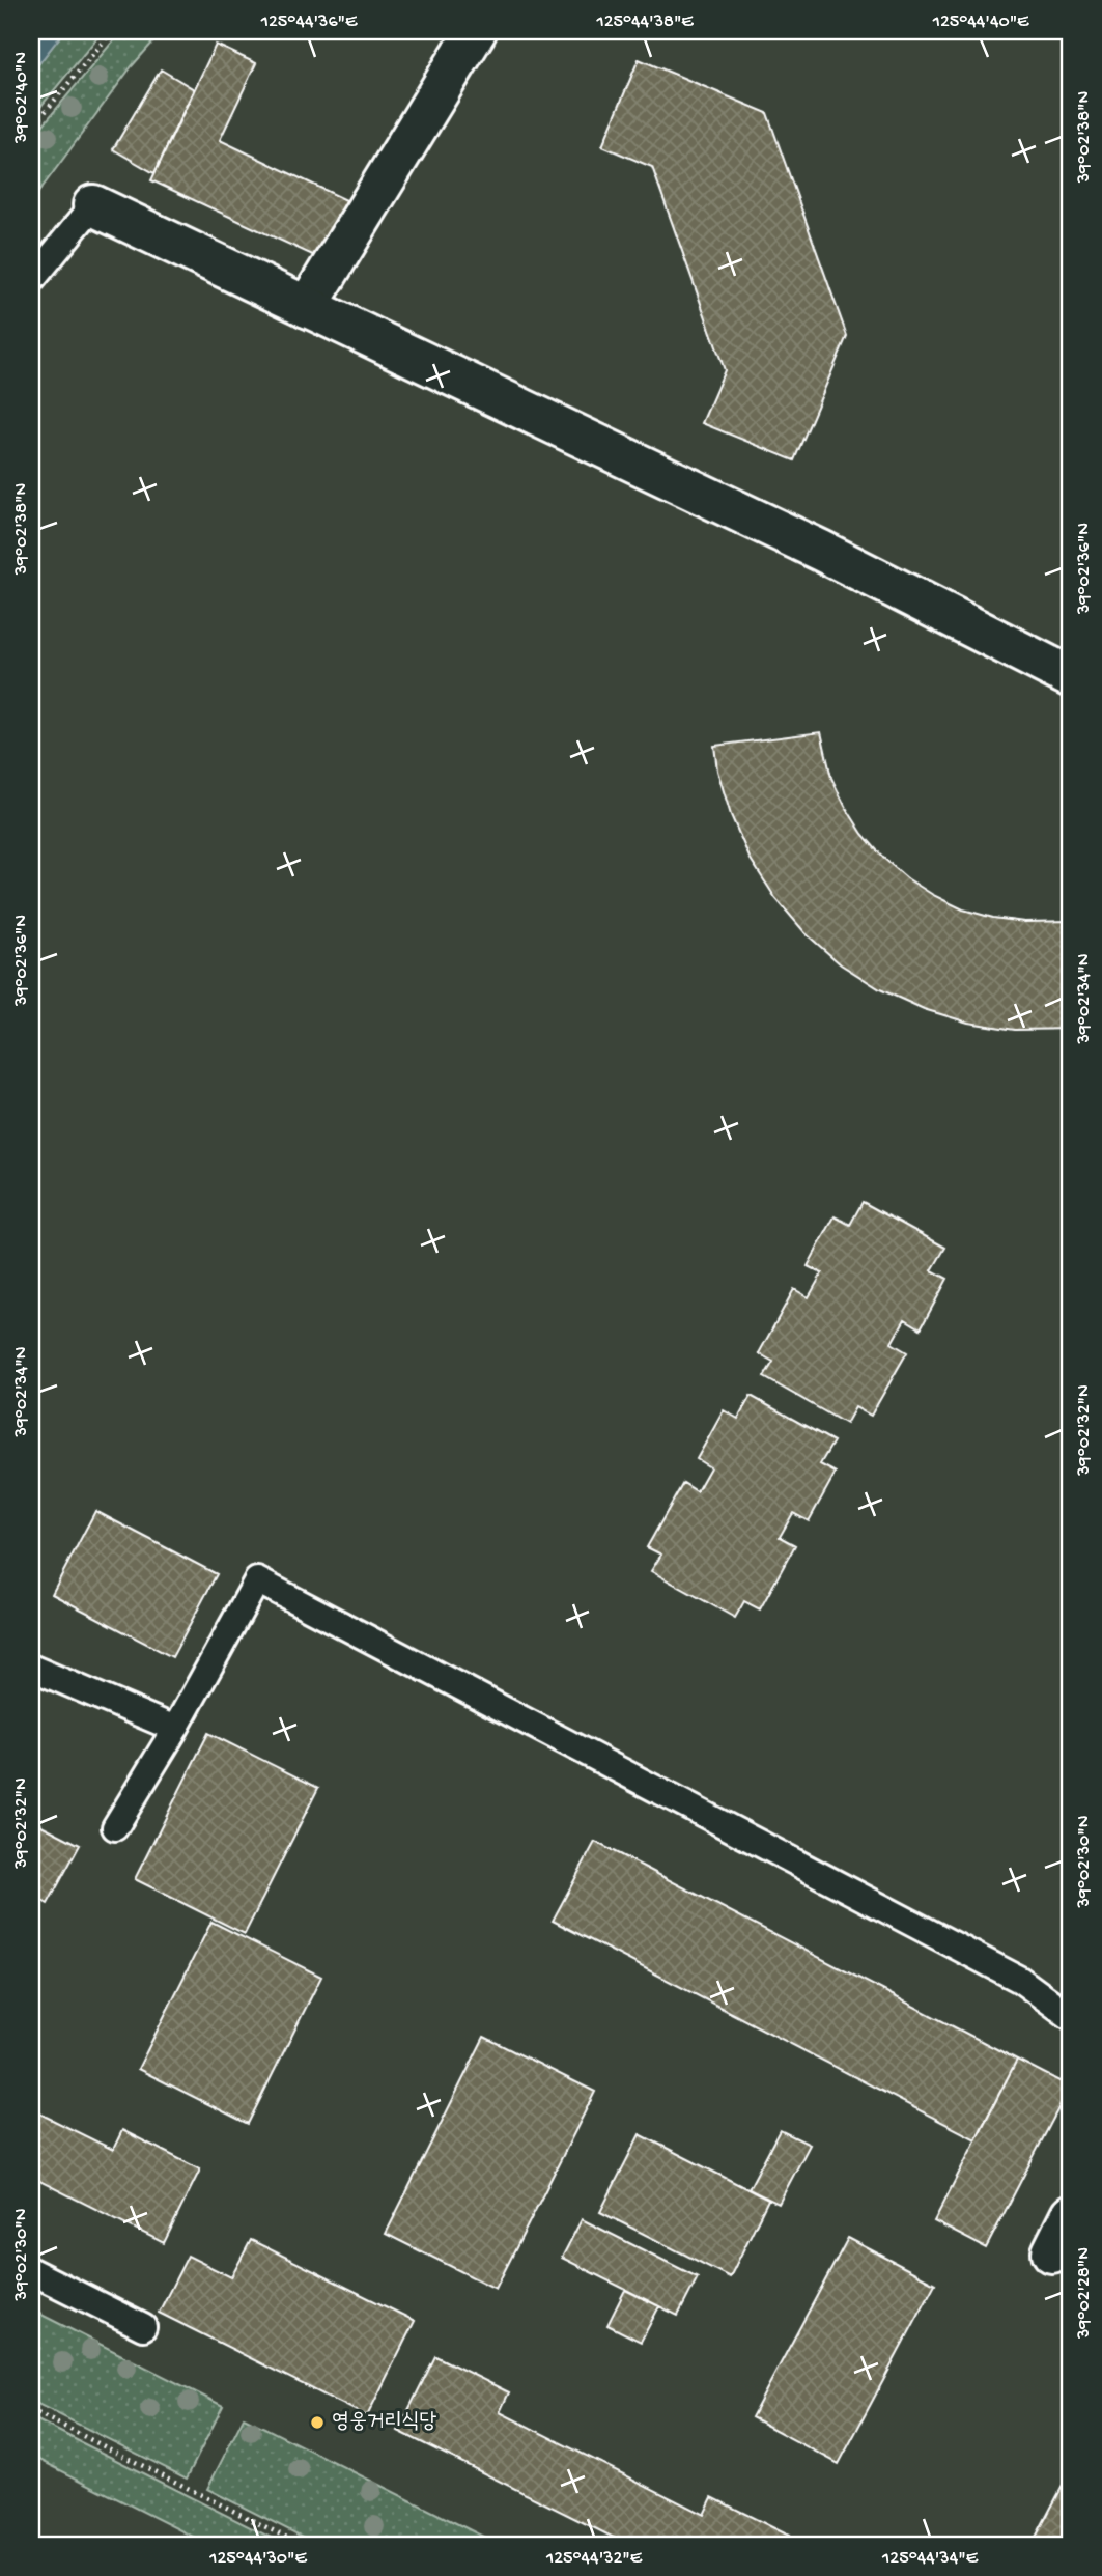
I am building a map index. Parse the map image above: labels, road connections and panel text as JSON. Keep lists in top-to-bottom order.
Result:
{
  "places": ["영웅거리식당"],
  "coordinates": [
    "125°44'36\"E",
    "125°44'38\"E",
    "125°44'40\"E",
    "39°02'40\"N",
    "39°02'38\"N",
    "39°02'36\"N",
    "39°02'34\"N",
    "39°02'32\"N",
    "39°02'30\"N",
    "39°02'28\"N",
    "125°44'30\"E",
    "125°44'32\"E",
    "125°44'34\"E"
  ]
}
